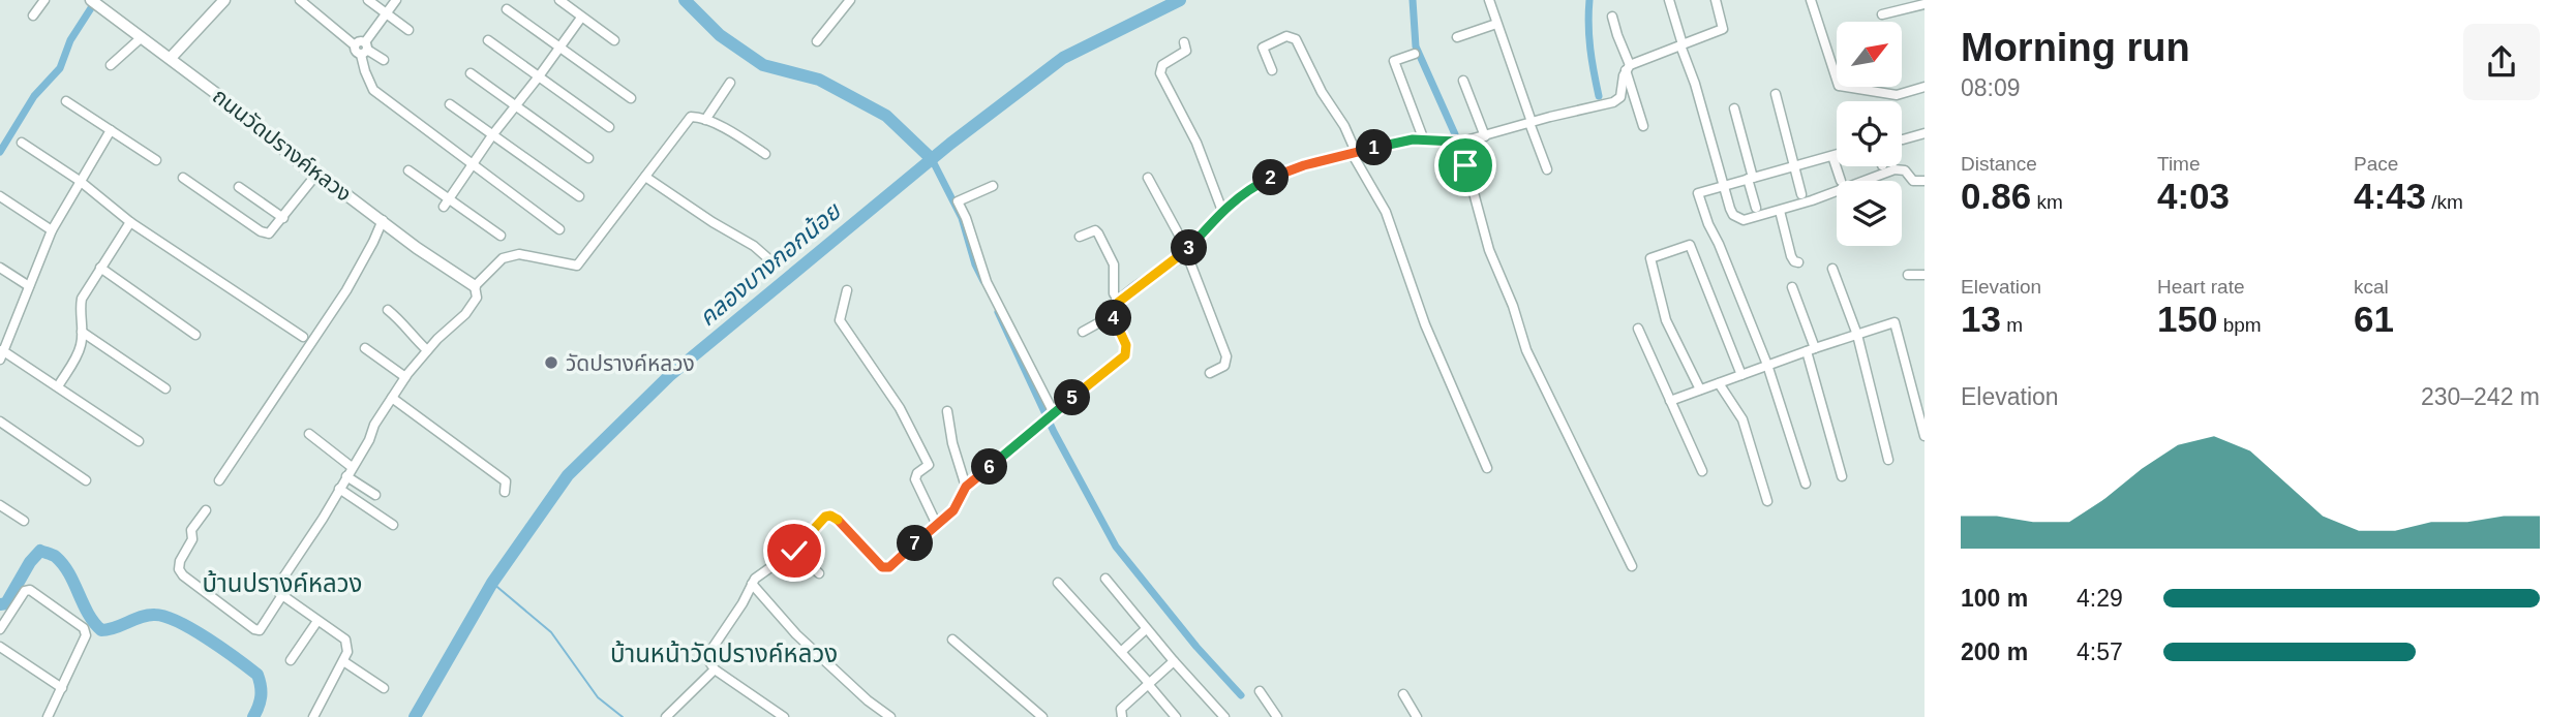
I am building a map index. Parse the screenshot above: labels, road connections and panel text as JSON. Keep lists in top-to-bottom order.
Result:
{
  "streets": {
    "street": ["ถนนวัดปรางค์หลวง"]
  },
  "districts": ["บ้านปรางค์หลวง", "บ้านหน้าวัดปรางค์หลวง"],
  "water": ["คลองบางกอกน้อย"],
  "places": ["วัดปรางค์หลวง"],
  "north": "top right",
  "page": {
    "heading": ["Morning run", "08:09"],
    "stats": [
      ["Distance", "0.86 km"],
      ["Time", "4:03"],
      ["Pace", "4:43 /km"],
      ["Elevation", "13 m"],
      ["Heart rate", "150 bpm"],
      ["kcal", "61"]
    ],
    "pins": [
      "1",
      "2",
      "3",
      "4",
      "5",
      "6",
      "7"
    ],
    "chart": ["Elevation", "230–242 m"],
    "list": [
      {
        "name": "100 m",
        "note": "4:29"
      },
      {
        "name": "200 m",
        "note": "4:57"
      }
    ]
  }
}
